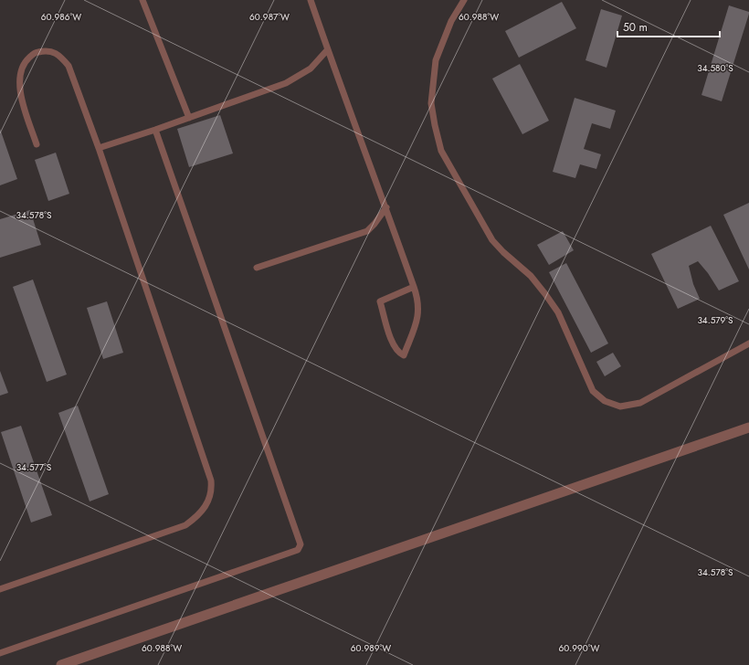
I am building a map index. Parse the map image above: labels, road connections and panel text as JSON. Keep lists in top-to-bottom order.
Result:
{
  "scale_bar": "50 m",
  "coordinates": [
    "60.986°W",
    "60.987°W",
    "60.988°W",
    "34.580°S",
    "34.578°S",
    "34.579°S",
    "34.577°S",
    "60.989°W",
    "60.990°W"
  ]
}
